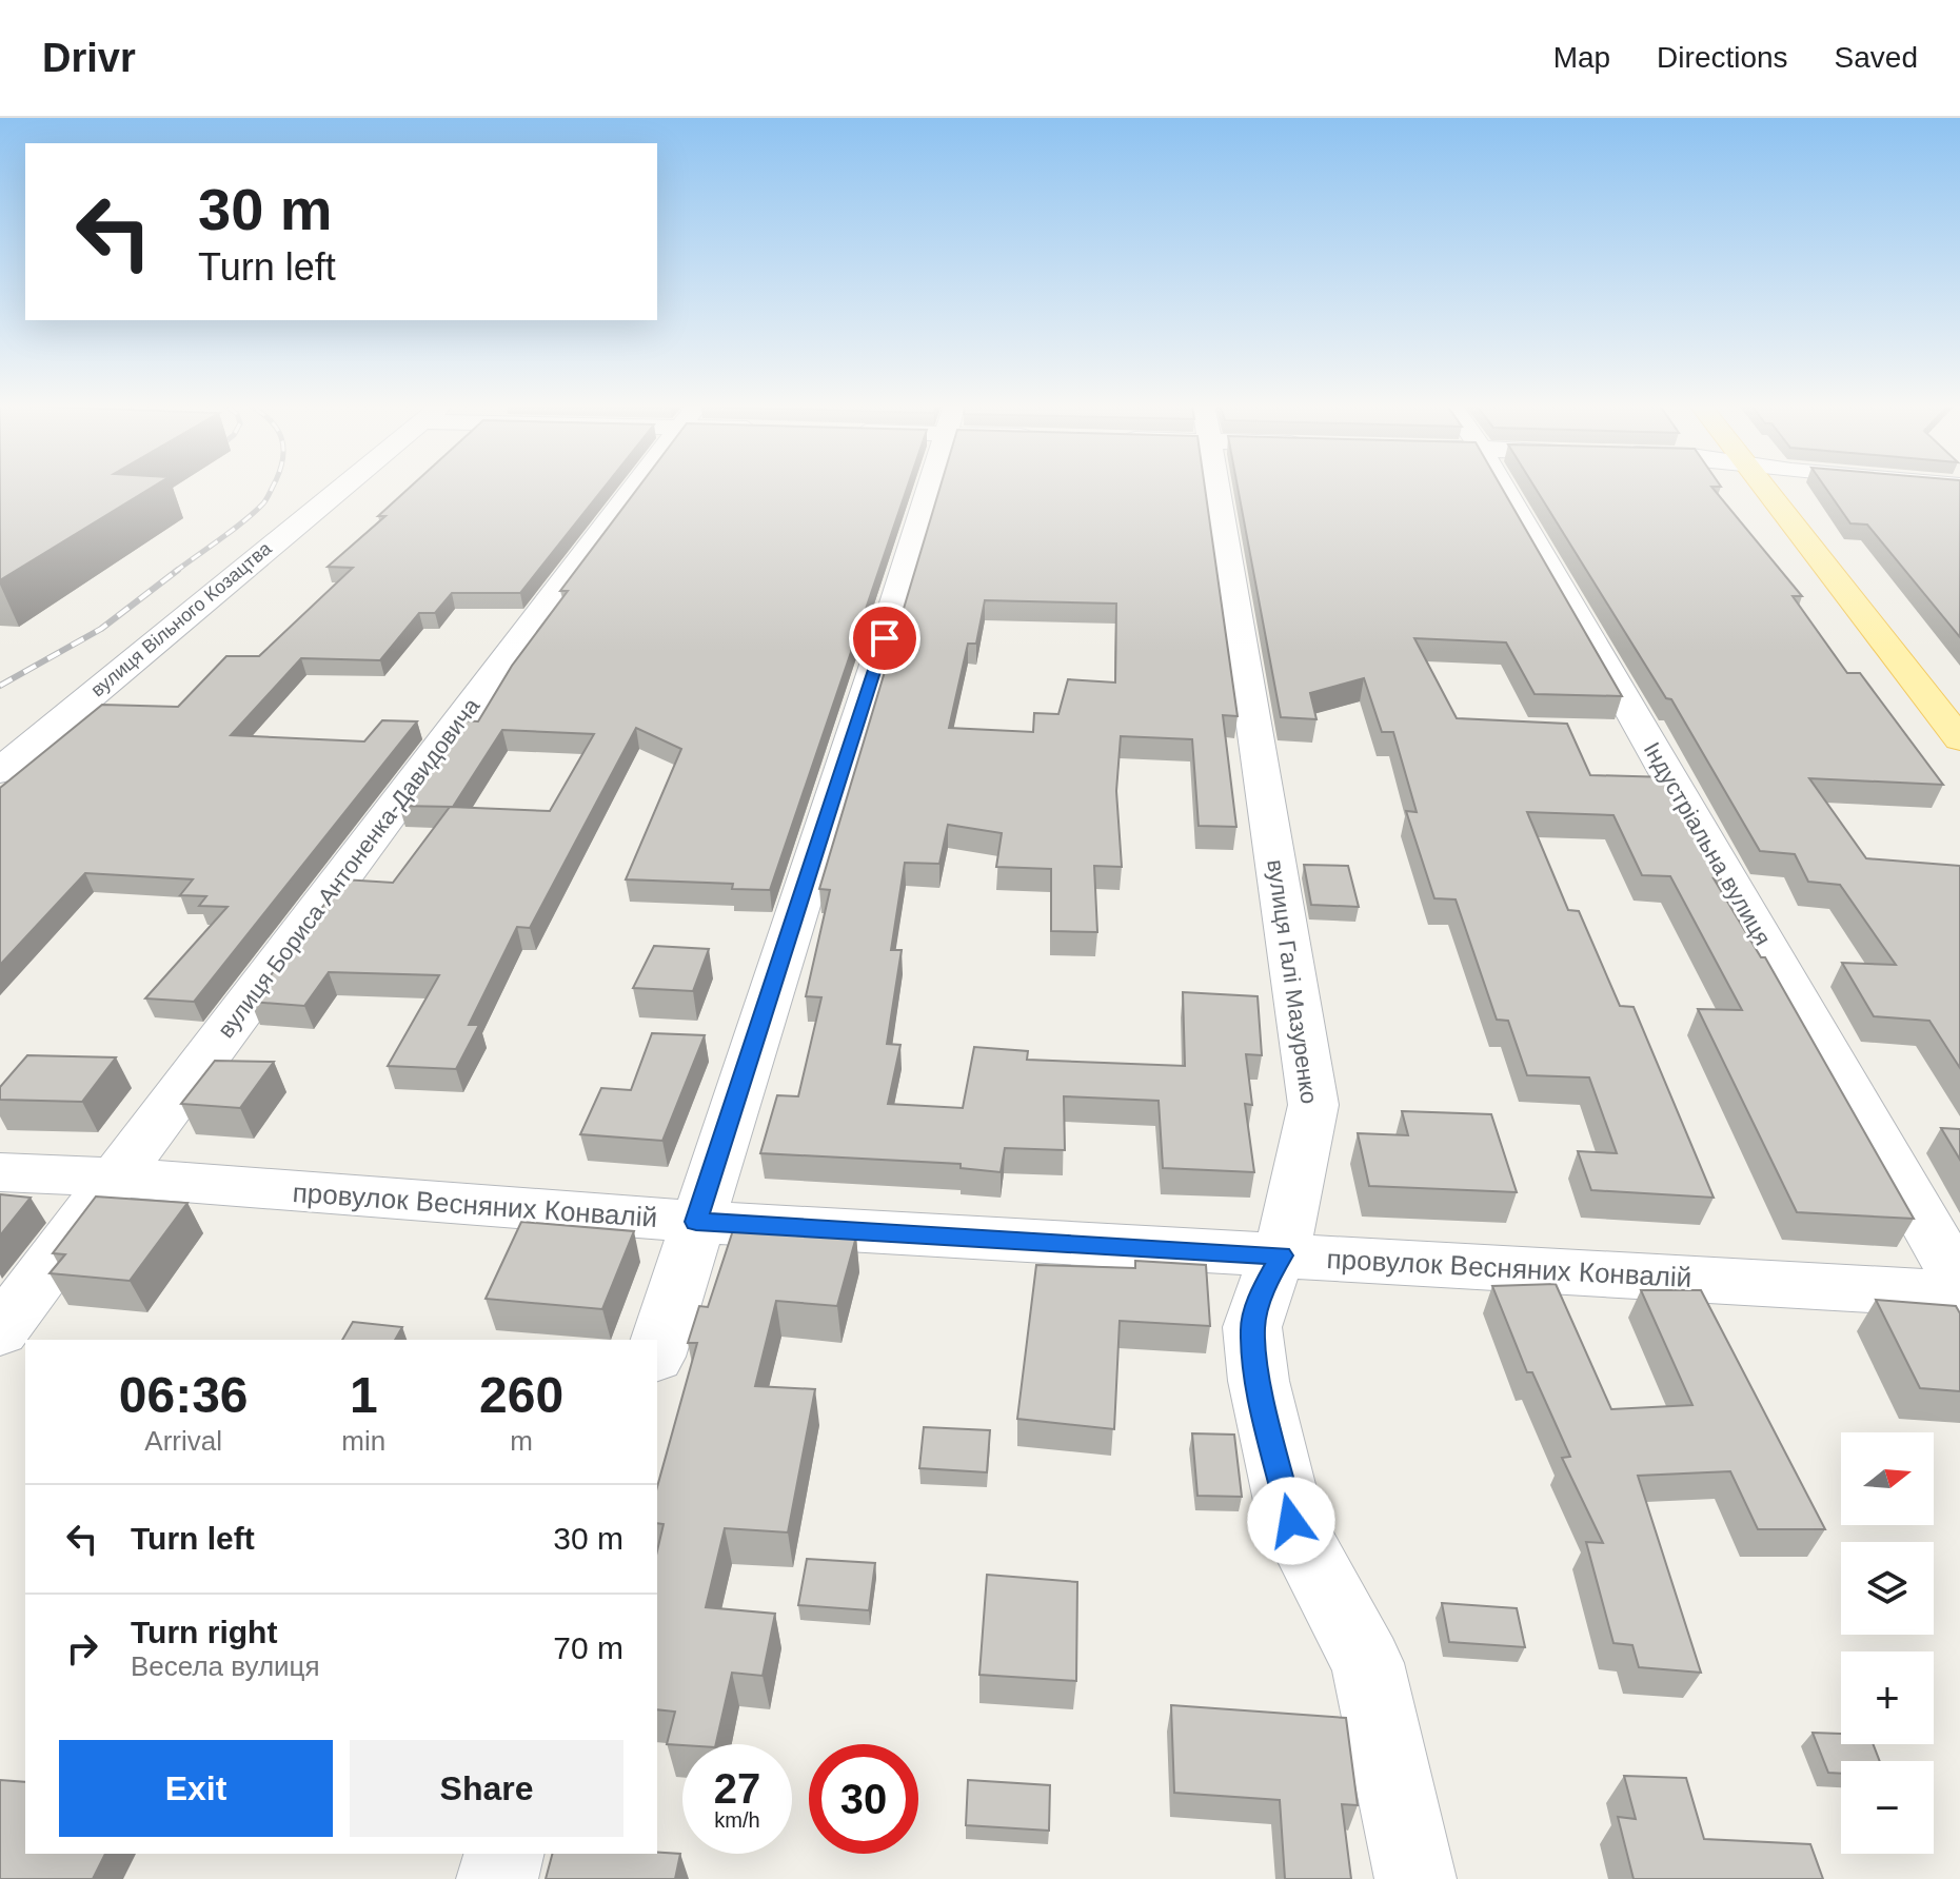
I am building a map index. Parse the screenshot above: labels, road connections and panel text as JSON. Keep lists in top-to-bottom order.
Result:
{
  "streets": {
    "street": [
      "вулиця Вільного Козацтва",
      "Індустріальна вулиця",
      "вулиця Бориса Антоненка-Давидовича",
      "вулиця Галі Мазуренко",
      "провулок Весняних Конвалій"
    ]
  },
  "crossings": [
    ["вулиця Бориса Антоненка-Давидовича", "провулок Весняних Конвалій"],
    ["вулиця Галі Мазуренко", "провулок Весняних Конвалій"]
  ],
  "north": "right",
  "page": {
    "header": "Drivr",
    "nav": ["Map", "Directions", "Saved"],
    "turn": ["30 m", "Turn left"],
    "eta": [
      "06:36",
      "Arrival",
      "1",
      "min",
      "260",
      "m"
    ],
    "map_buttons": ["+", "−"],
    "list": [
      {
        "name": "Turn left",
        "value": "30 m"
      },
      {
        "name": "Turn right",
        "note": "Весела вулиця",
        "value": "70 m"
      }
    ],
    "buttons": ["Exit", "Share"],
    "speed": "27 km/h",
    "limit": "30"
  }
}
